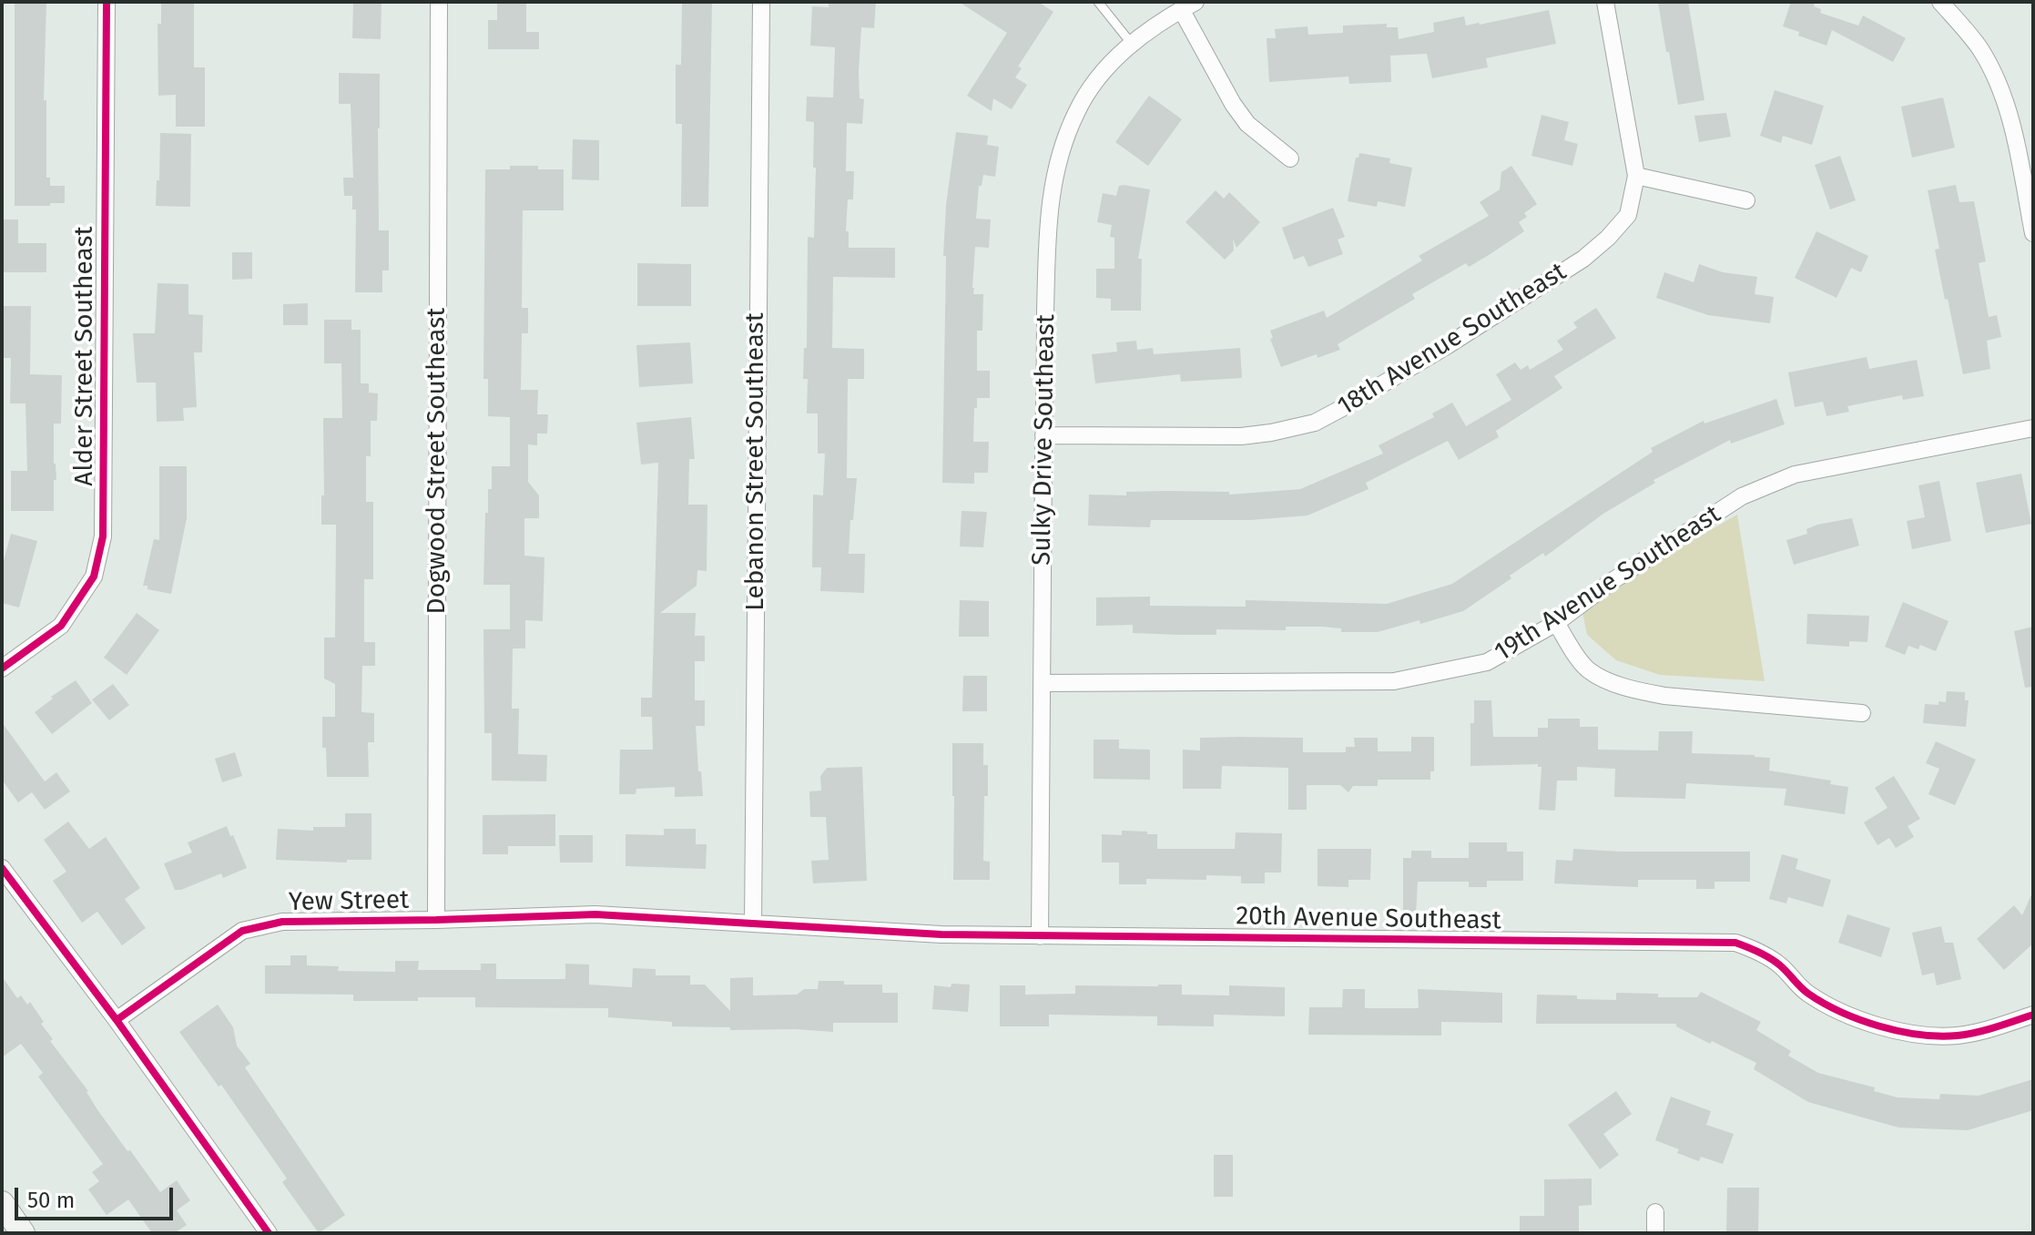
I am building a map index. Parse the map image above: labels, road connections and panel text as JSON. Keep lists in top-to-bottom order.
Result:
{
  "streets": {
    "street": [
      "18th Avenue Southeast",
      "Alder Street Southeast",
      "Sulky Drive Southeast",
      "Dogwood Street Southeast",
      "Lebanon Street Southeast",
      "19th Avenue Southeast",
      "Yew Street",
      "20th Avenue Southeast"
    ]
  },
  "crossings": [
    ["18th Avenue Southeast", "Sulky Drive Southeast"],
    ["Sulky Drive Southeast", "19th Avenue Southeast"],
    ["Sulky Drive Southeast", "20th Avenue Southeast"],
    ["Dogwood Street Southeast", "Yew Street"],
    ["Lebanon Street Southeast", "Yew Street"],
    ["Lebanon Street Southeast", "20th Avenue Southeast"],
    ["Yew Street", "20th Avenue Southeast"]
  ],
  "scale_bar": "50 m"
}
